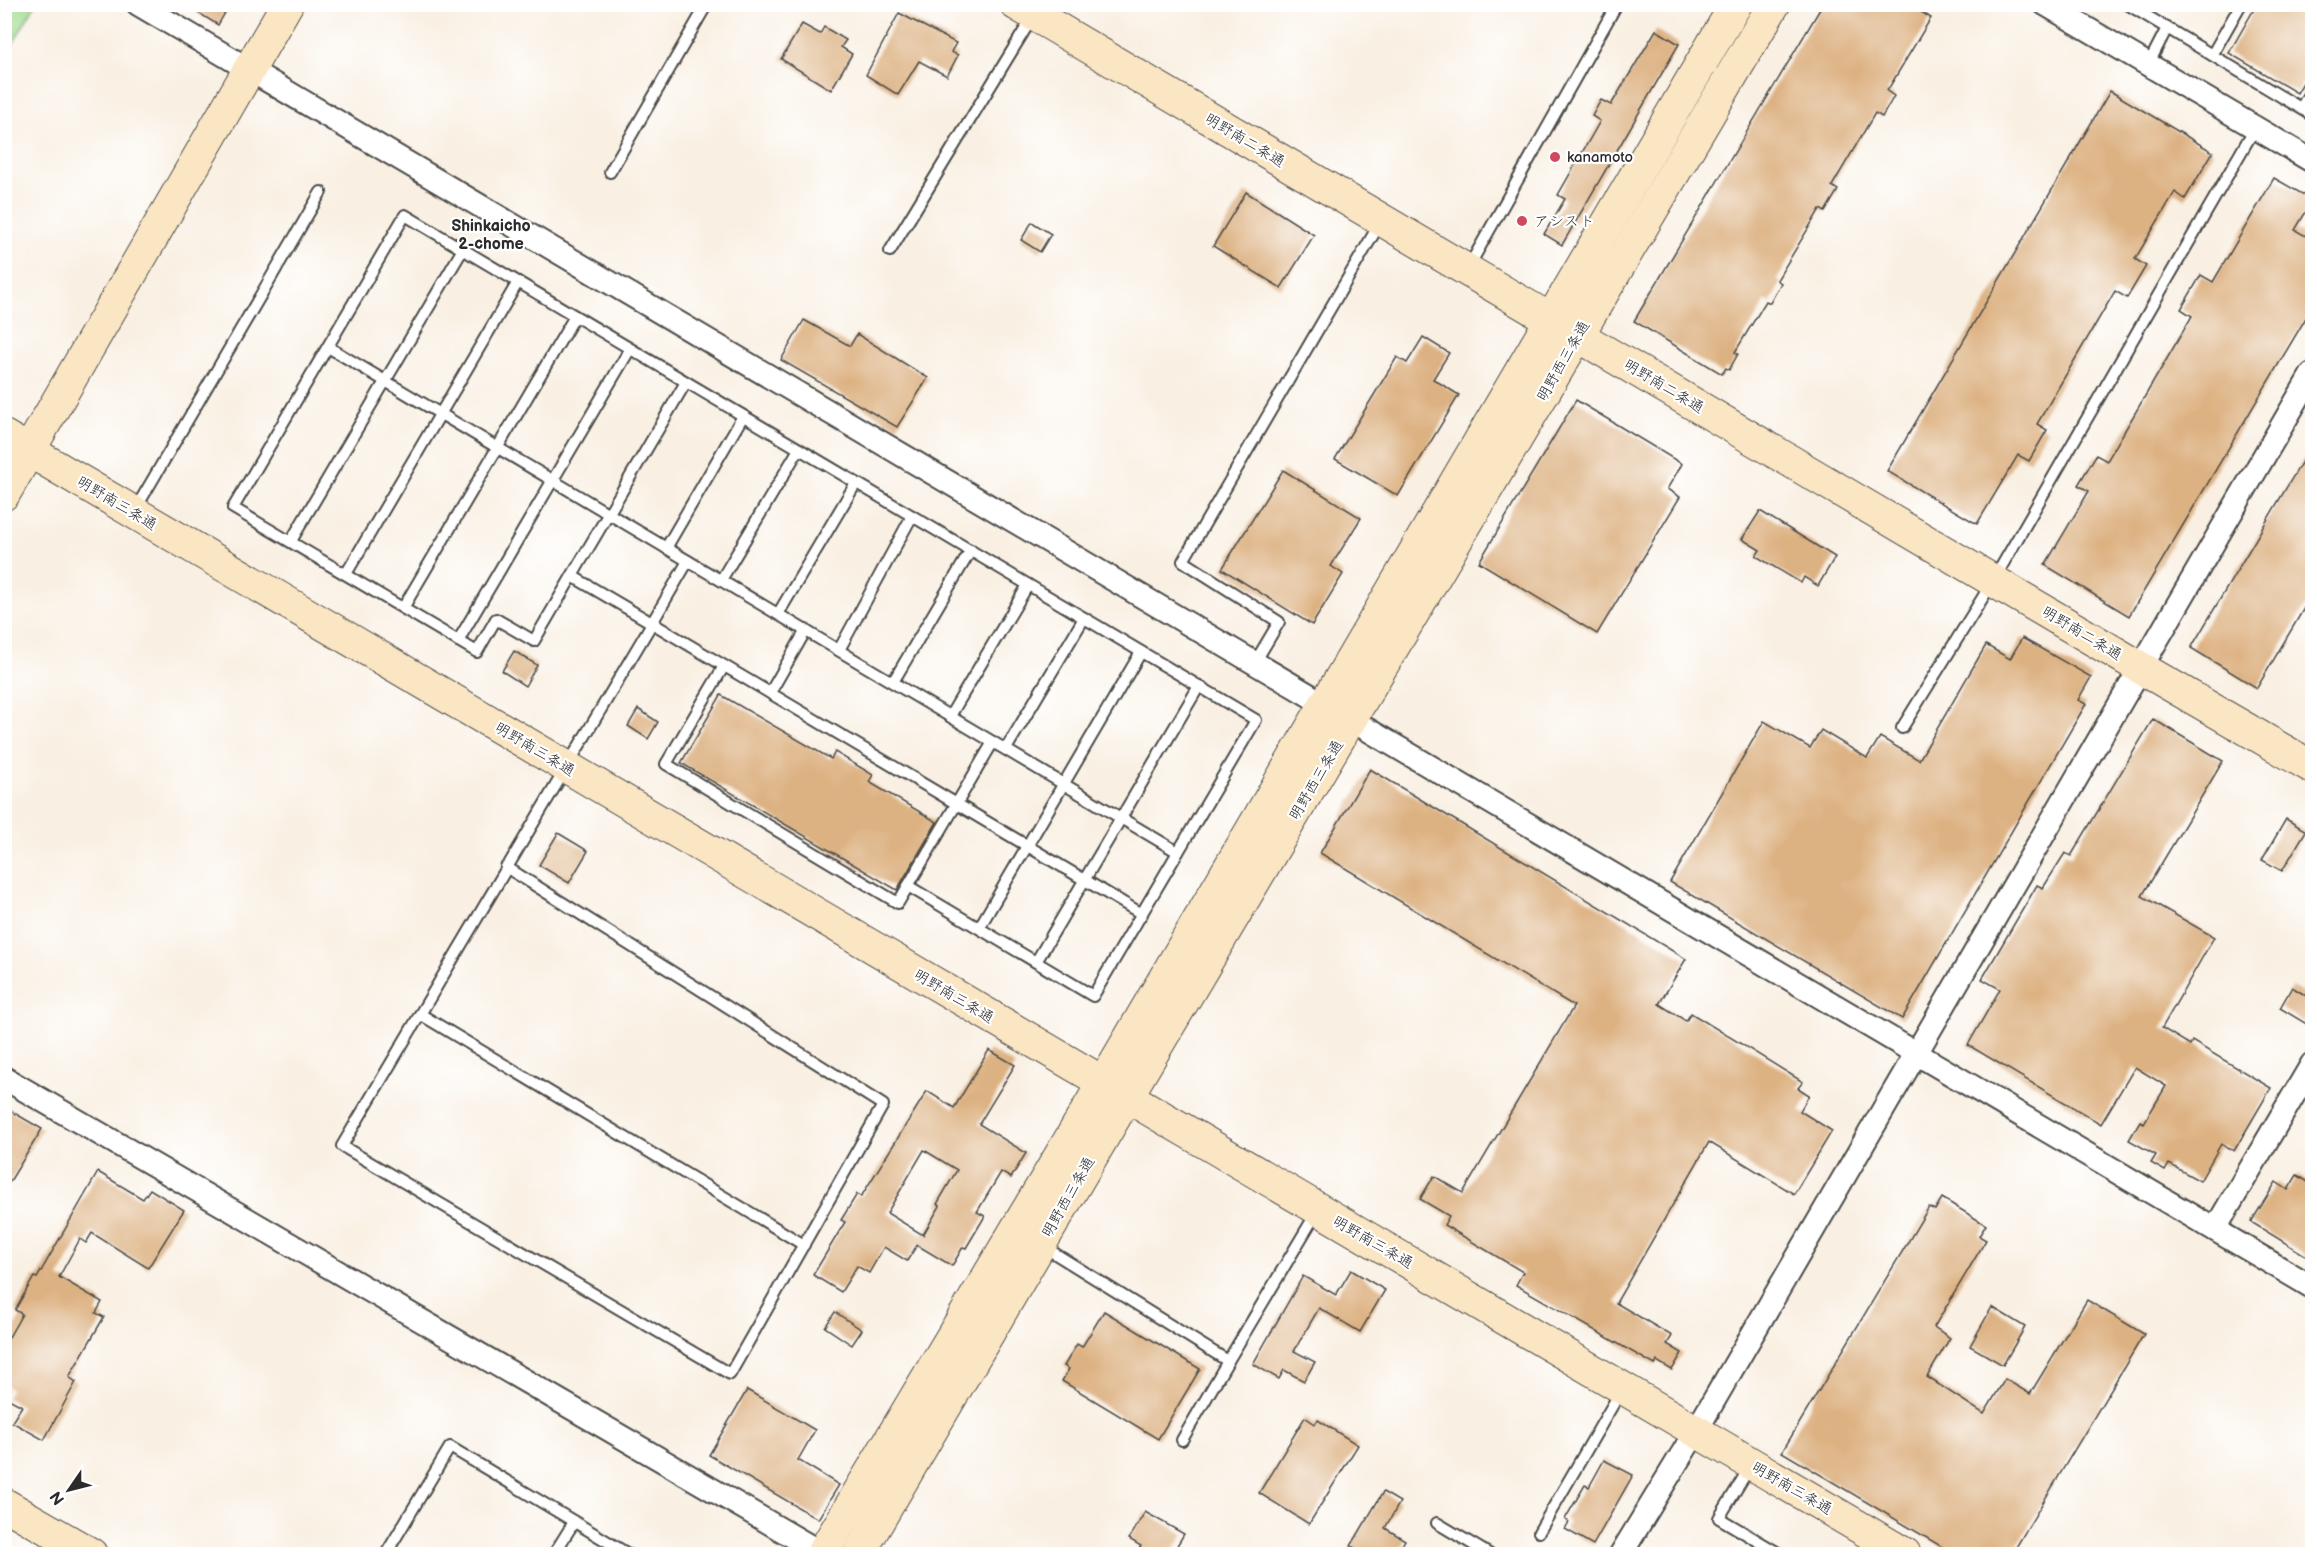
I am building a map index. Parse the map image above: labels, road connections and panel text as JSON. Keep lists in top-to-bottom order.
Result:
{
  "streets": {
    "street": ["明野南二条通", "明野西三条通", "明野南三条通"]
  },
  "crossings": [
    ["明野南二条通", "明野西三条通"],
    ["明野西三条通", "明野南三条通"]
  ],
  "districts": ["Shinkaicho 2-chome"],
  "places": ["kanamoto", "アシスト"],
  "north": "bottom left"
}
